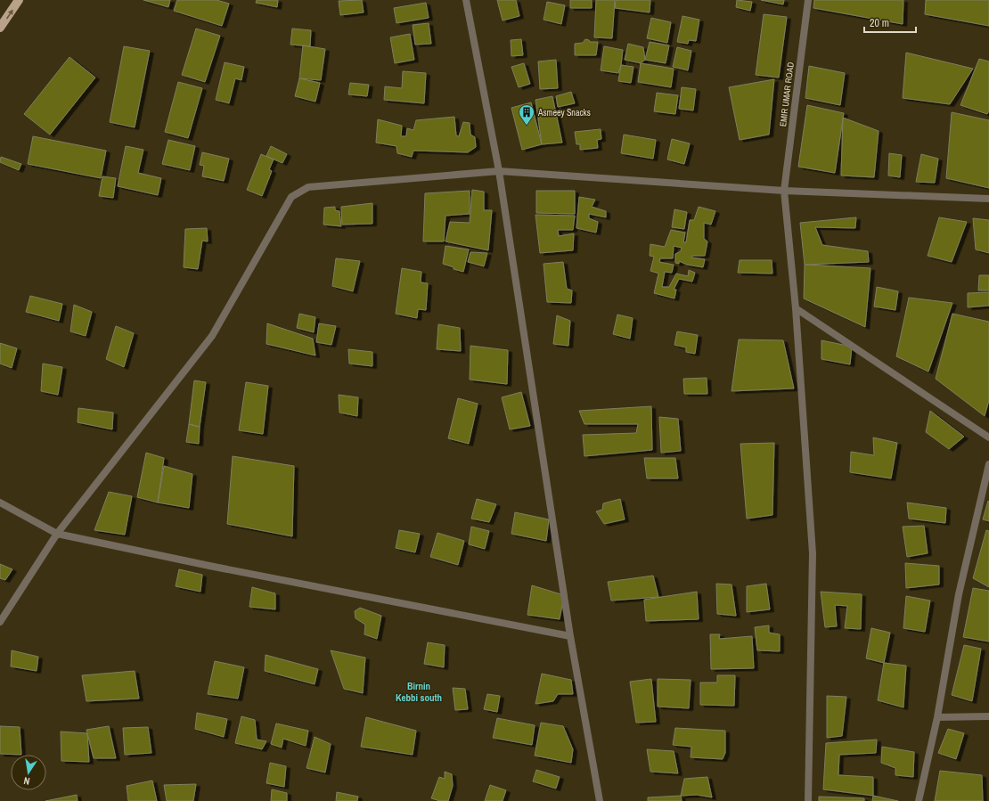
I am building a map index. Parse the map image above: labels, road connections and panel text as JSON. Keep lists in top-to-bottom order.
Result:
{
  "streets": {
    "street": ["EMIR UMAR ROAD"]
  },
  "districts": ["Birnin Kebbi south"],
  "places": {
    "building": ["Asmeey Snacks"]
  },
  "scale_bar": "20 m",
  "north": "bottom"
}
